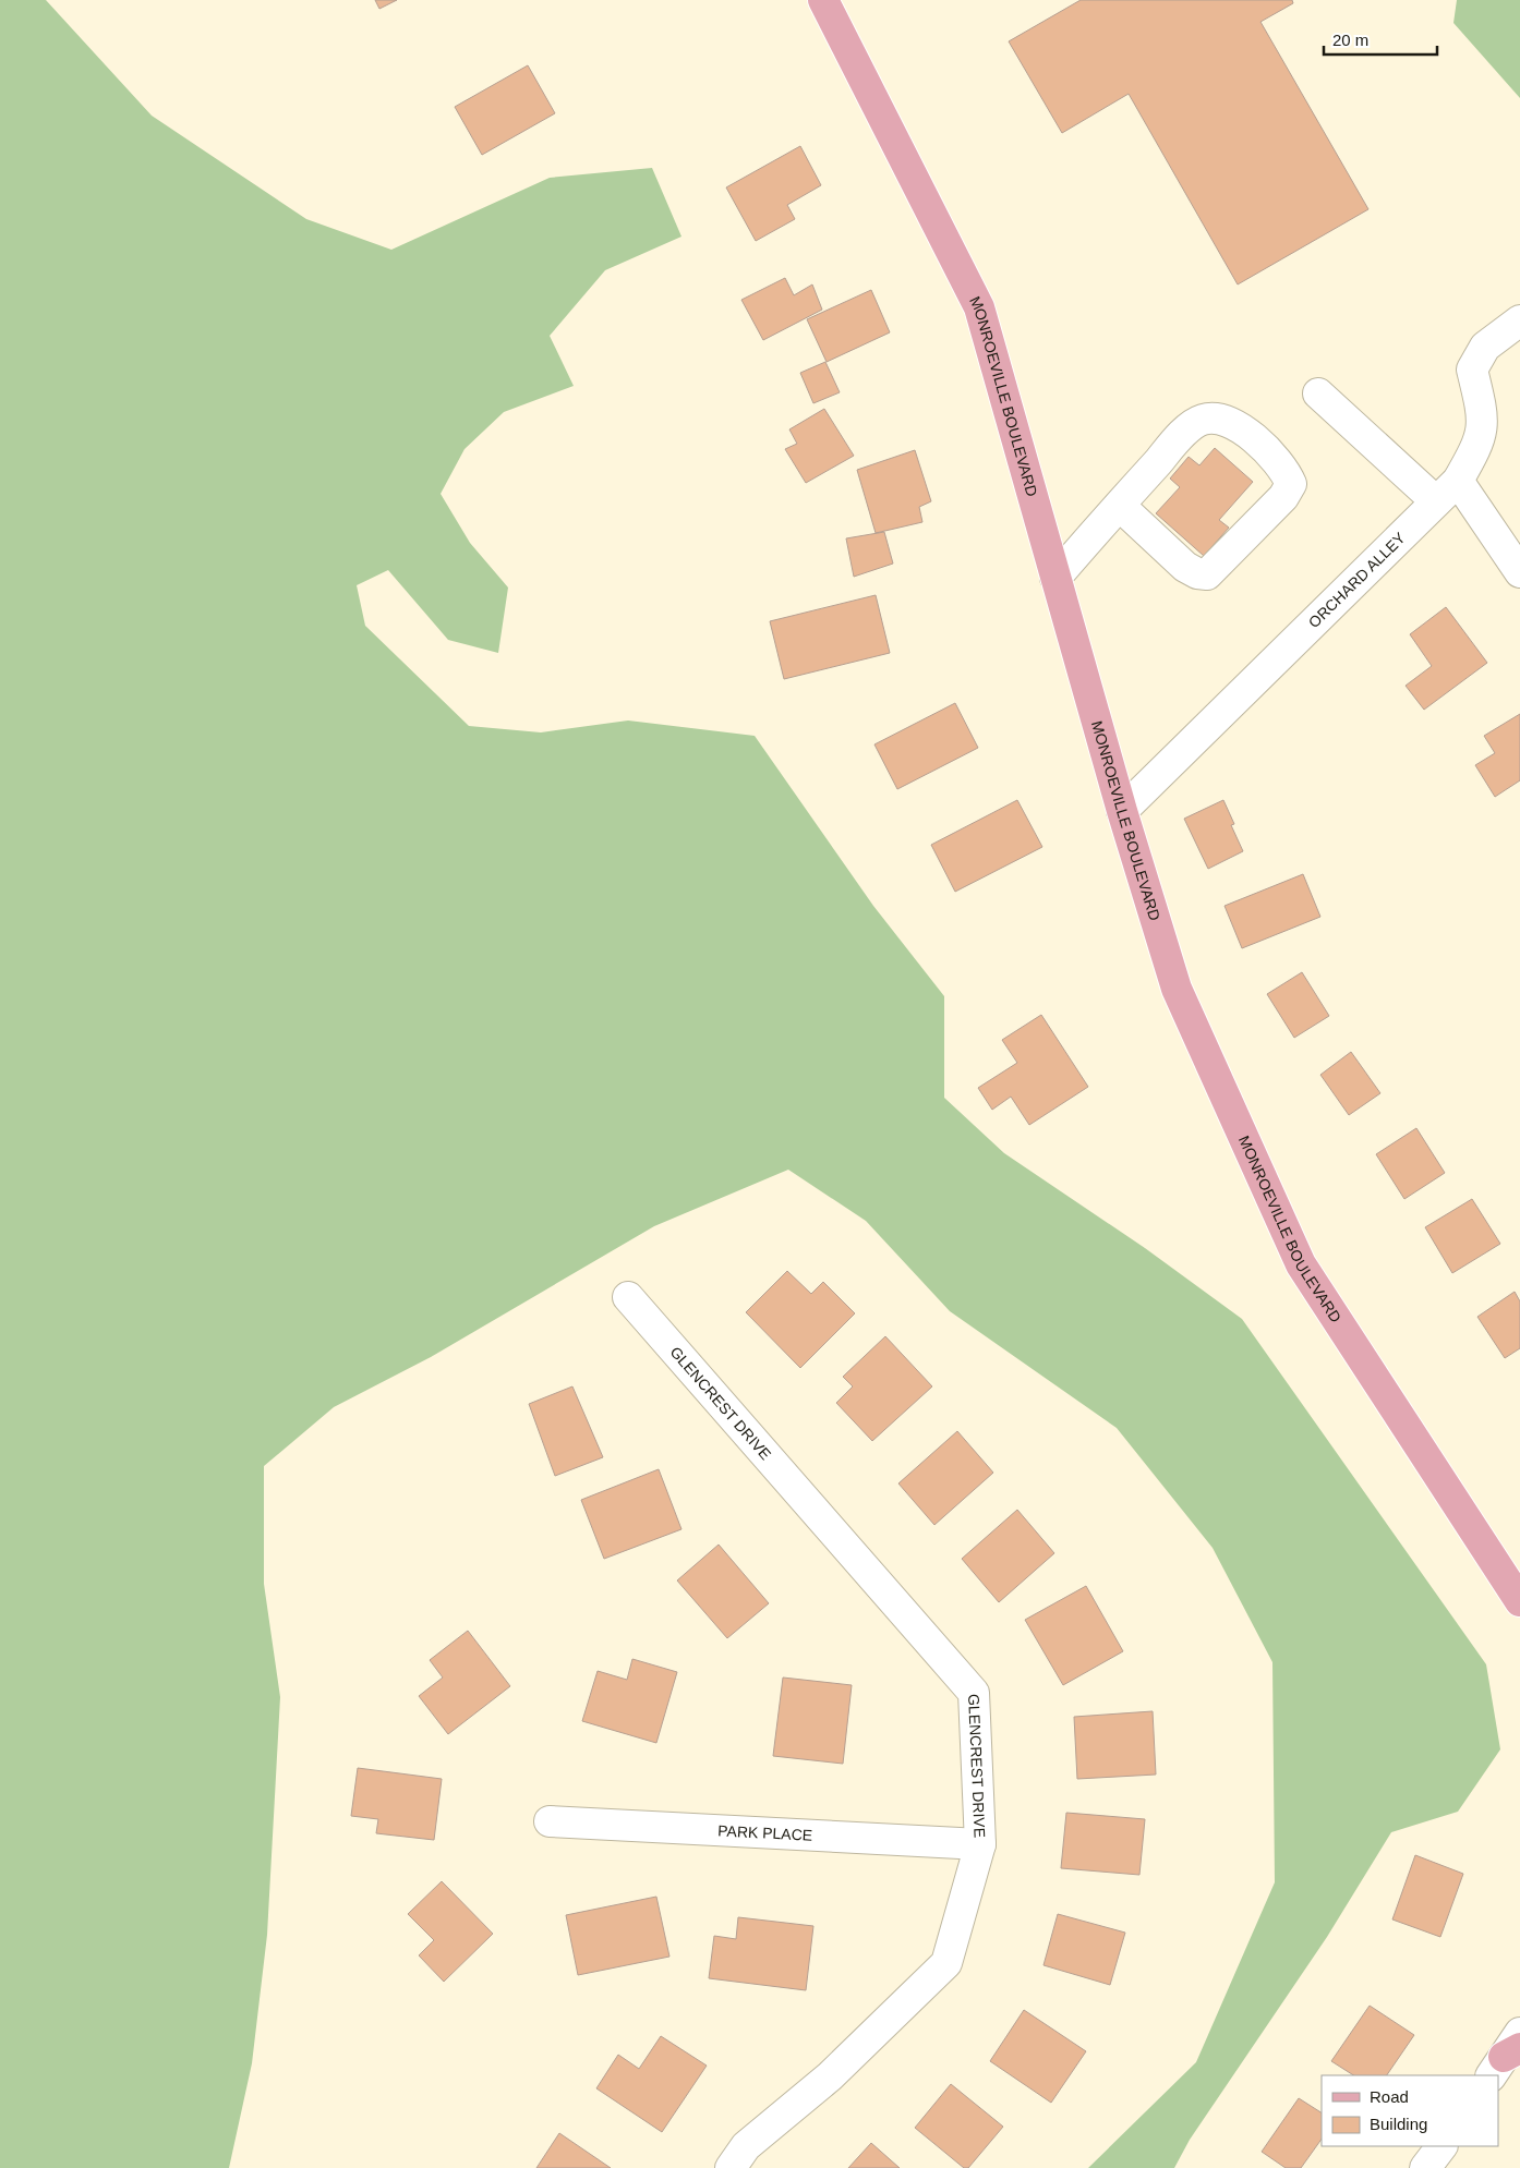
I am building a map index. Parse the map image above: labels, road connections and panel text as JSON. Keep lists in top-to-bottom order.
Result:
{
  "streets": {
    "main road": ["MONROEVILLE BOULEVARD"],
    "street": ["ORCHARD ALLEY", "GLENCREST DRIVE", "PARK PLACE"]
  },
  "crossings": [
    ["MONROEVILLE BOULEVARD", "ORCHARD ALLEY"],
    ["GLENCREST DRIVE", "PARK PLACE"]
  ],
  "legend": ["Road", "Building"],
  "scale_bar": "20 m"
}
